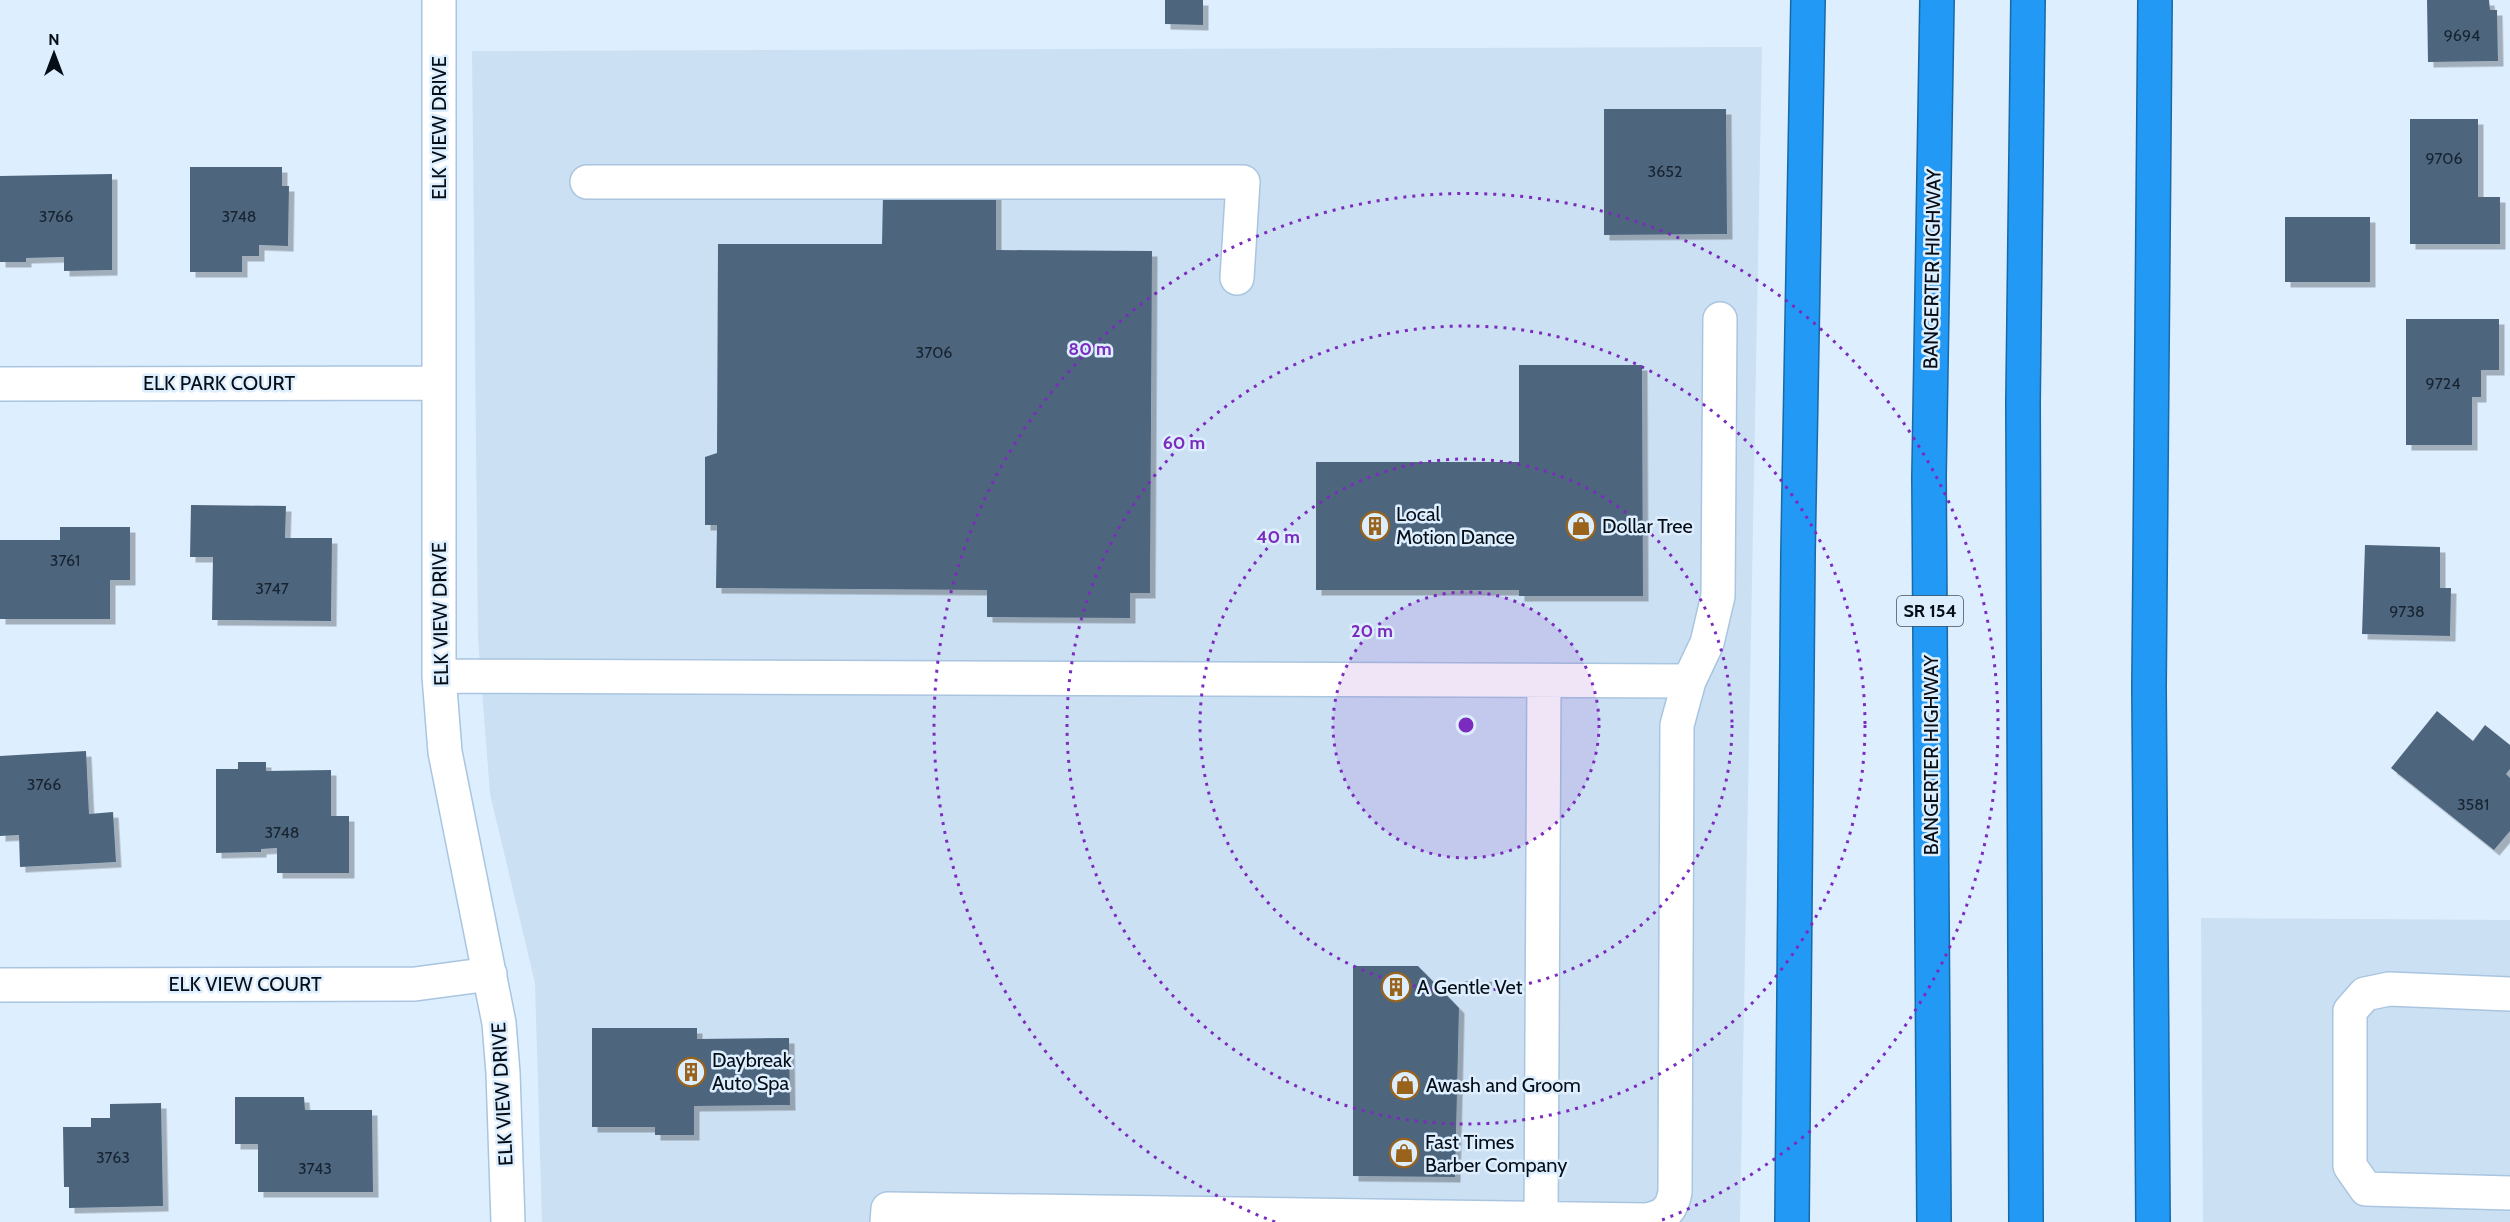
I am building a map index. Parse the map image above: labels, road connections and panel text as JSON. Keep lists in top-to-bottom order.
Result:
{
  "streets": {
    "highway": ["BANGERTER HIGHWAY", "SR 154"],
    "street": ["ELK VIEW DRIVE", "ELK PARK COURT", "ELK VIEW COURT"]
  },
  "crossings": [
    ["ELK VIEW DRIVE", "ELK PARK COURT"],
    ["ELK VIEW DRIVE", "ELK VIEW COURT"]
  ],
  "places": {
    "building": ["Local Motion Dance", "A Gentle Vet", "Daybreak Auto Spa"],
    "shop": ["Dollar Tree", "Awash and Groom", "Fast Times Barber Company"]
  },
  "house_numbers": [
    "9694",
    "9706",
    "3652",
    "3766",
    "3748",
    "3706",
    "9724",
    "3761",
    "3747",
    "9738",
    "3766",
    "3581",
    "3748",
    "3763",
    "3743"
  ],
  "north": "top",
  "rings": [
    "80 m",
    "60 m",
    "40 m",
    "20 m"
  ]
}
